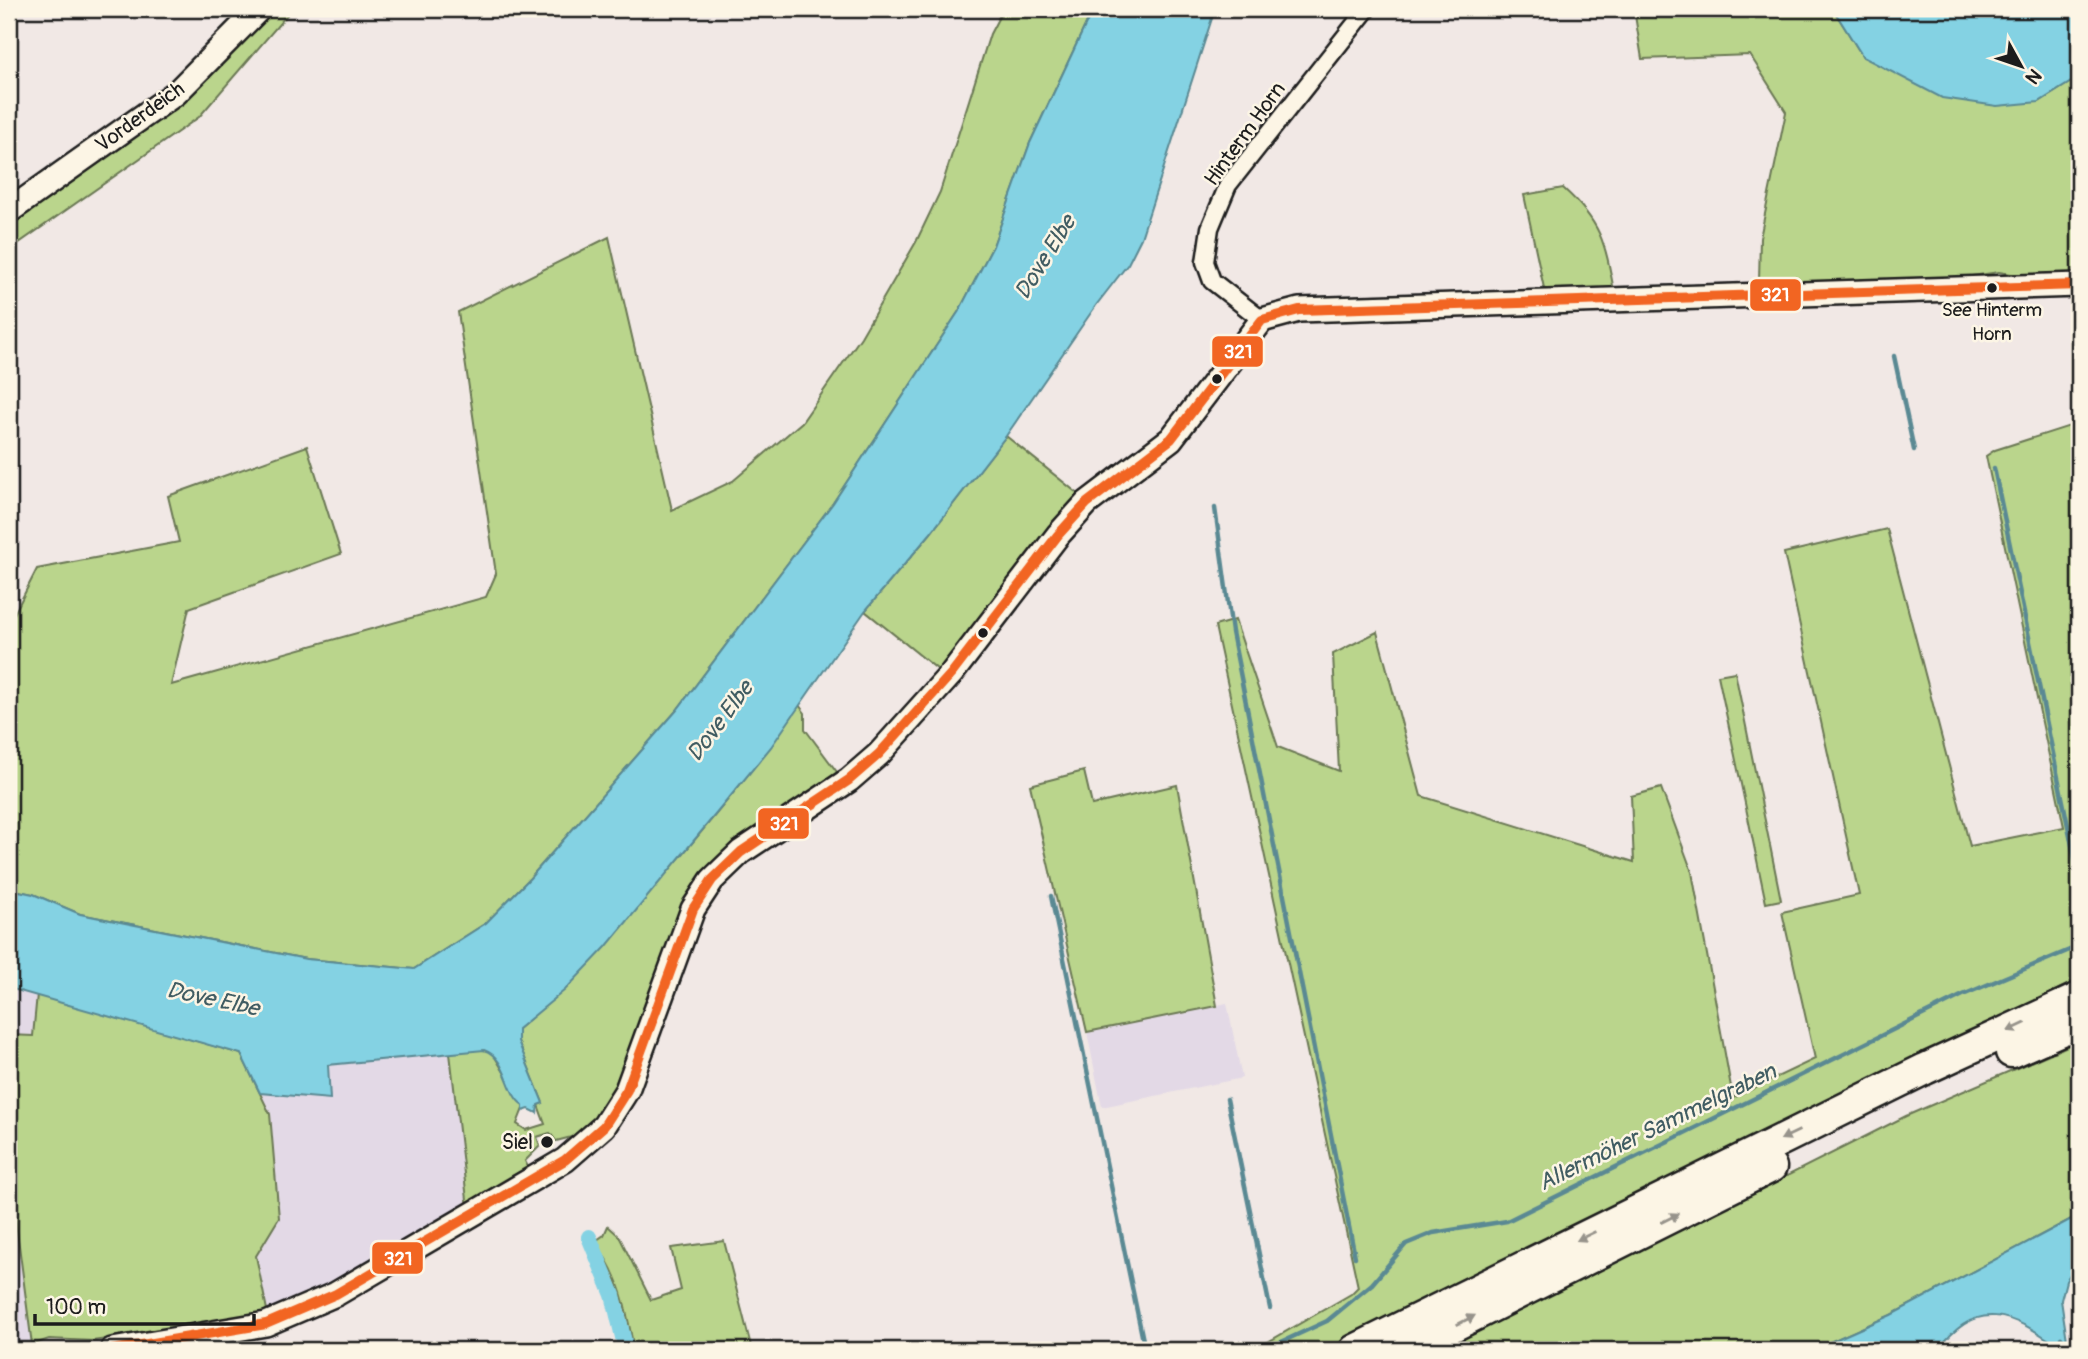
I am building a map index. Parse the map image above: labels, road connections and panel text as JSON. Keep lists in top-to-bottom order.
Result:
{
  "streets": {
    "street": ["Vorderdeich", "Hinterm Horn"]
  },
  "water": ["Dove Elbe", "Allermöher Sammelgraben"],
  "places": ["See Hinterm Horn", "Siel"],
  "lines": ["transit line 321"],
  "scale_bar": "100 m",
  "north": "bottom right"
}
